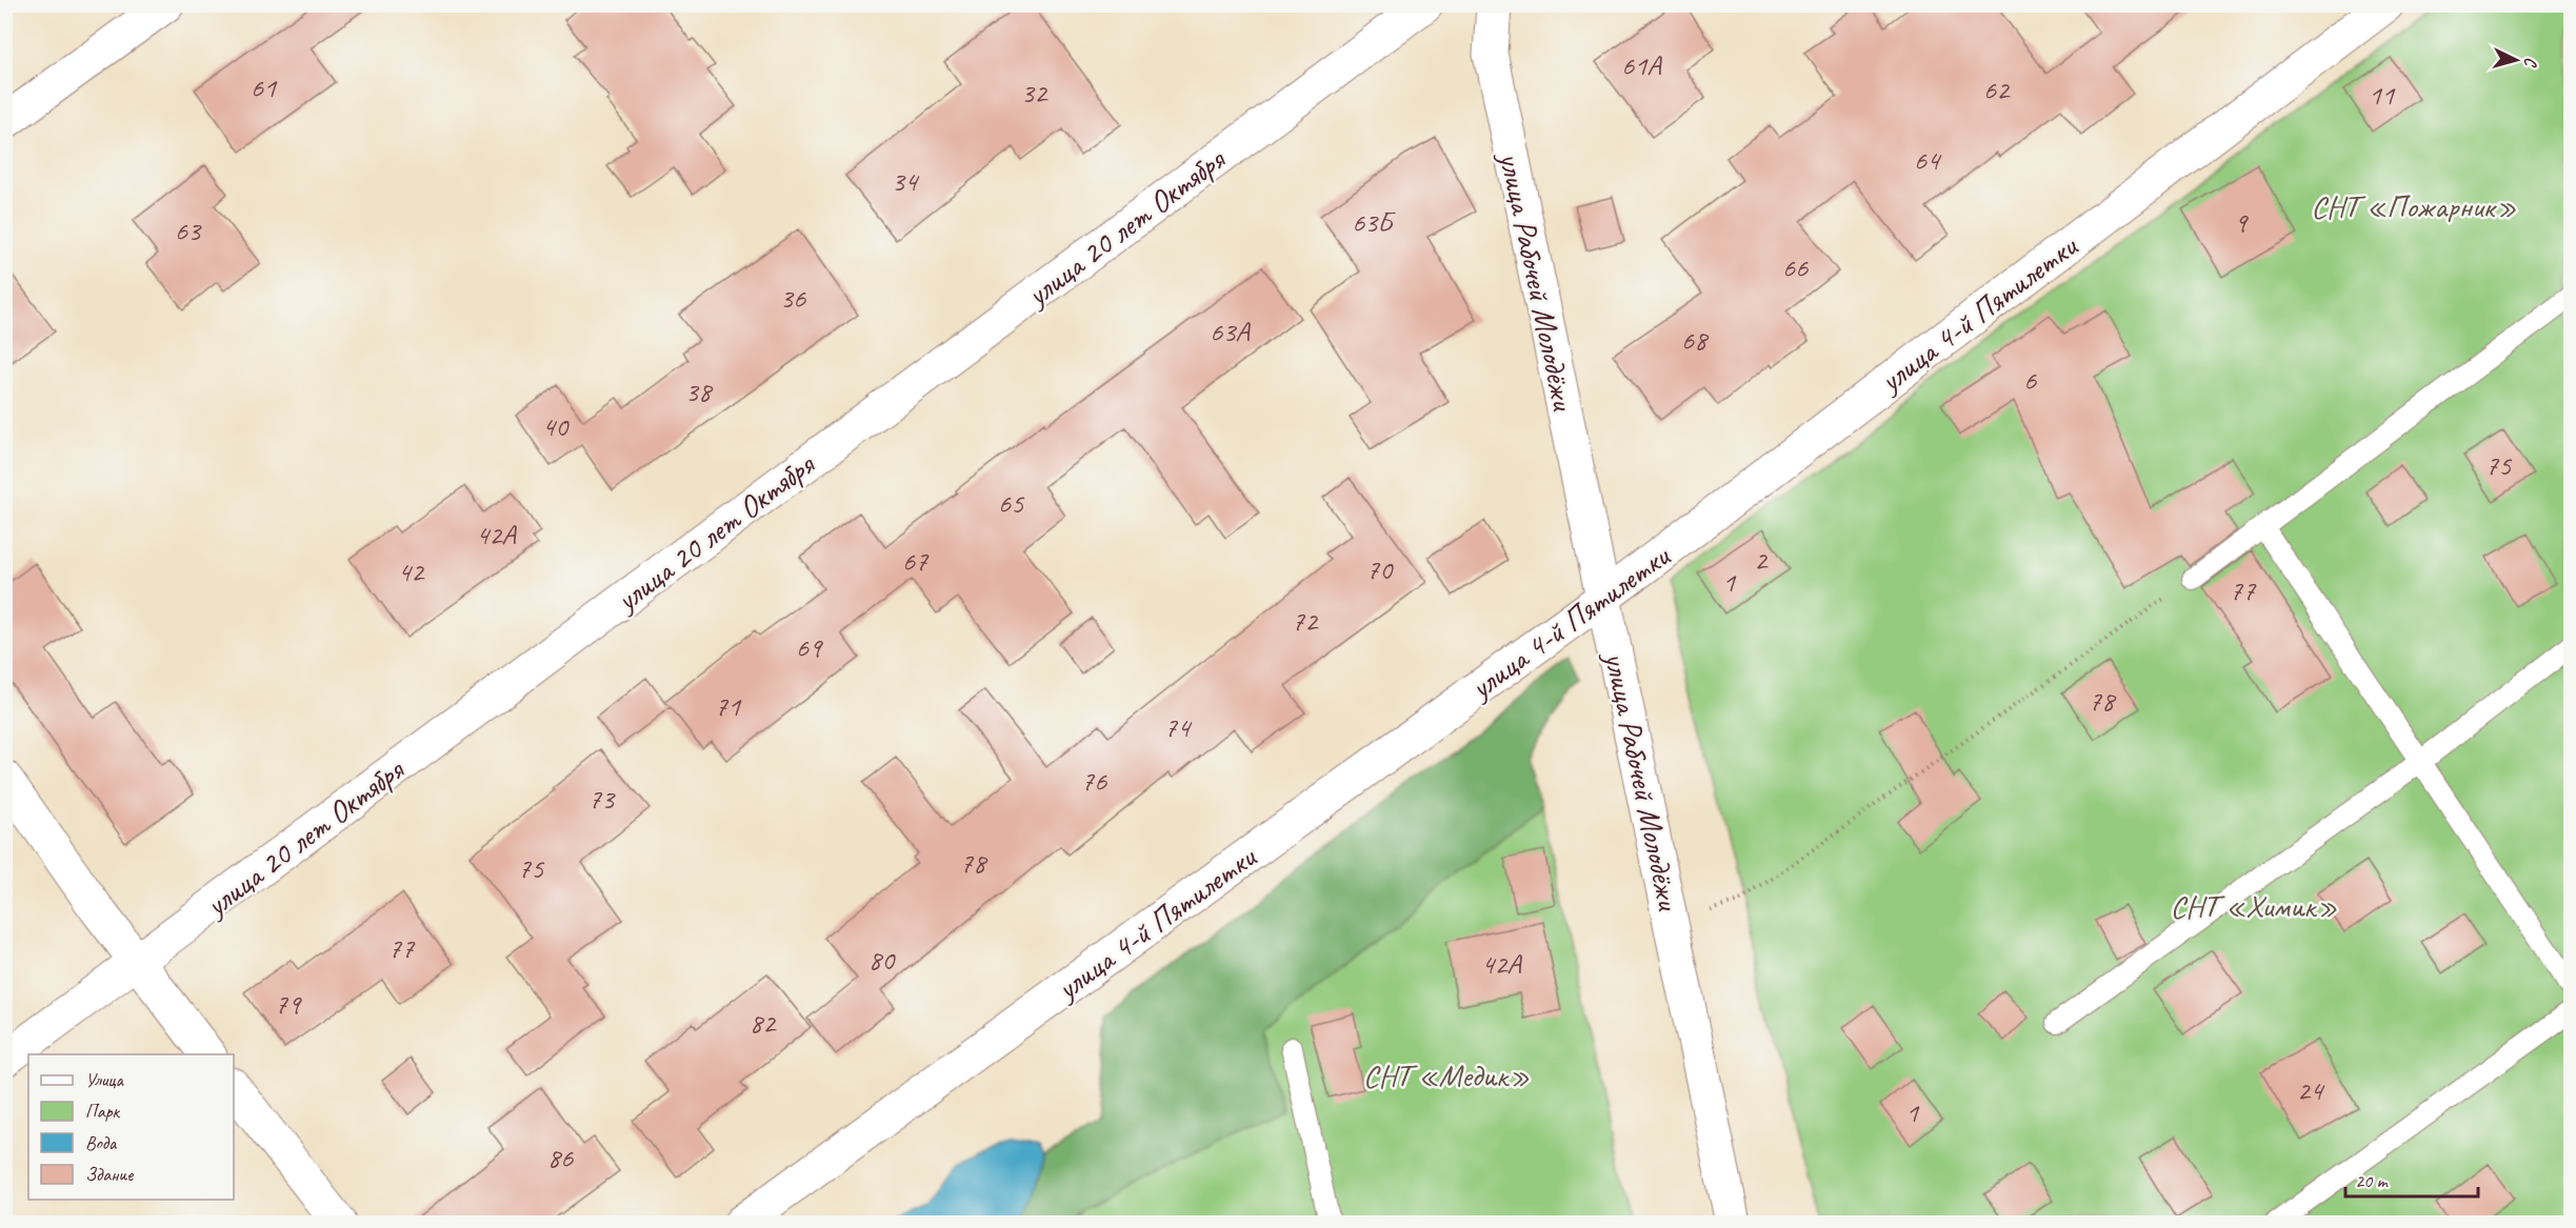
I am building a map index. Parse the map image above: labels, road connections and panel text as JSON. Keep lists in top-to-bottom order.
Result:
{
  "streets": {
    "street": ["улица 20 лет Октября", "улица Рабочей Молодёжи", "улица 4-й Пятилетки"]
  },
  "crossings": [
    ["улица Рабочей Молодёжи", "улица 4-й Пятилетки"]
  ],
  "parks": ["СНТ «Пожарник»", "СНТ «Химик»", "СНТ «Медик»"],
  "house_numbers": [
    "61А",
    "61",
    "62",
    "32",
    "11",
    "64",
    "34",
    "63Б",
    "9",
    "63",
    "66",
    "36",
    "63А",
    "68",
    "6",
    "38",
    "40",
    "75",
    "65",
    "42А",
    "2",
    "67",
    "70",
    "42",
    "1",
    "77",
    "72",
    "69",
    "78",
    "71",
    "74",
    "76",
    "73",
    "78",
    "75",
    "77",
    "80",
    "42А",
    "79",
    "82",
    "24",
    "1",
    "86"
  ],
  "legend": [
    "Улица",
    "Парк",
    "Вода",
    "Здание"
  ],
  "scale_bar": "20 m",
  "north": "right"
}
